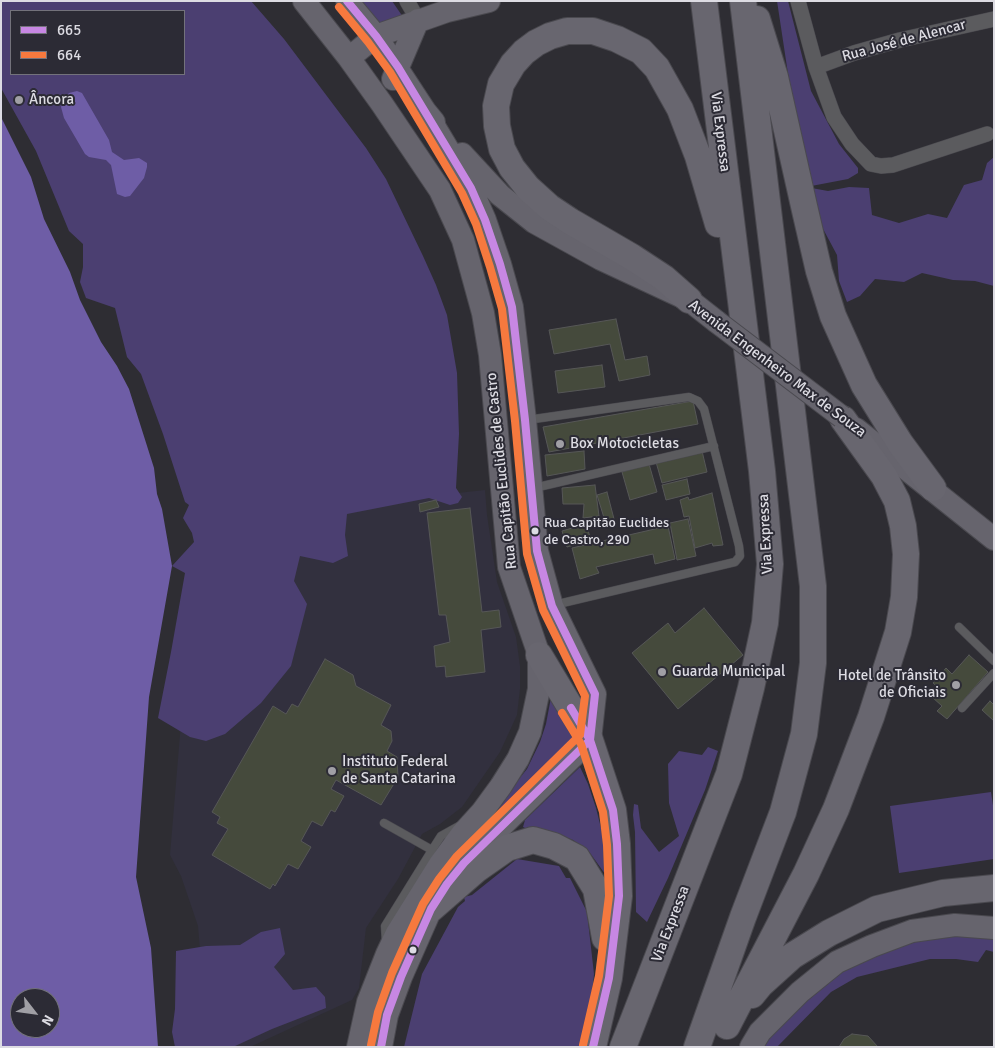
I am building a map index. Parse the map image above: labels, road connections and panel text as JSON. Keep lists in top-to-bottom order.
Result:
{
  "streets": {
    "highway": ["Via Expressa"],
    "main road": ["Avenida Engenheiro Max de Souza", "Rua Capitão Euclides de Castro"],
    "street": ["Rua José de Alencar"]
  },
  "crossings": [
    ["Avenida Engenheiro Max de Souza", "Rua Capitão Euclides de Castro"]
  ],
  "places": [
    "Âncora",
    "Box Motocicletas",
    "Rua Capitão Euclides de Castro, 290",
    "Guarda Municipal",
    "Hotel de Trânsito de Oficiais",
    "Instituto Federal de Santa Catarina"
  ],
  "lines": ["transit line 665", "transit line 664"],
  "legend": ["665", "664"],
  "north": "bottom right"
}
